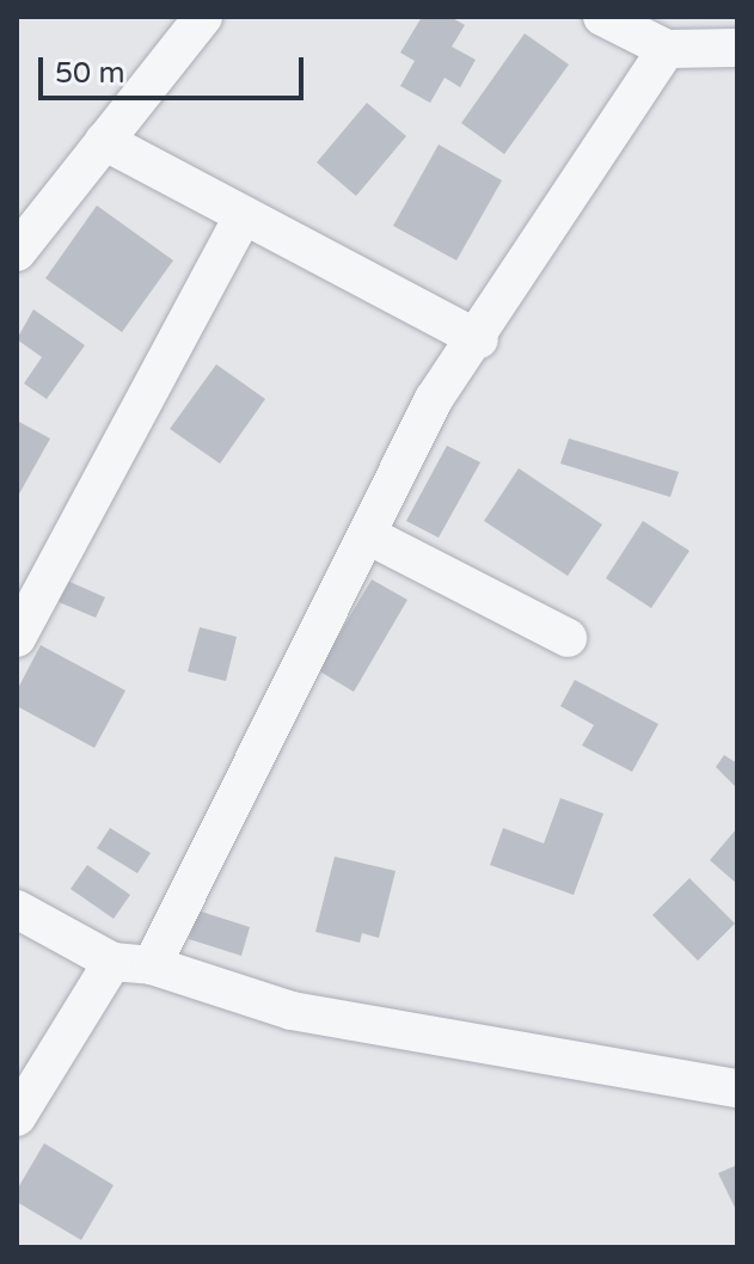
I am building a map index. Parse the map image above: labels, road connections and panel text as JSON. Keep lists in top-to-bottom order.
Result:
{
  "scale_bar": "50 m"
}
